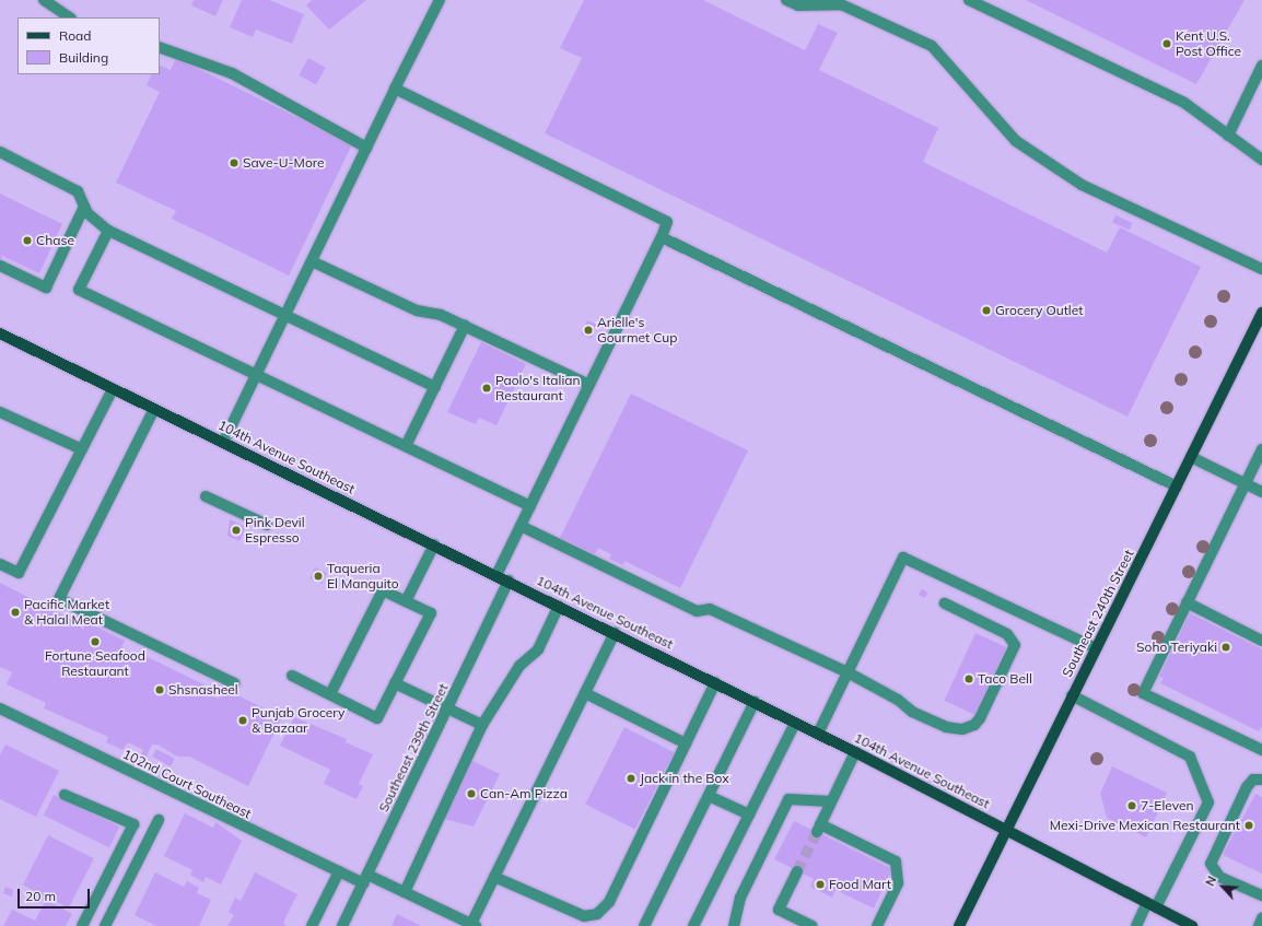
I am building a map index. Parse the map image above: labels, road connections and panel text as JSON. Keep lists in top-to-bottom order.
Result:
{
  "streets": {
    "main road": ["104th Avenue Southeast", "Southeast 240th Street"],
    "street": ["Southeast 239th Street", "102nd Court Southeast"]
  },
  "crossings": [
    ["104th Avenue Southeast", "Southeast 240th Street"],
    ["104th Avenue Southeast", "Southeast 239th Street"],
    ["Southeast 239th Street", "102nd Court Southeast"]
  ],
  "places": [
    "Kent U.S. Post Office",
    "Save-U-More",
    "Chase",
    "Grocery Outlet",
    "Arielle's Gourmet Cup",
    "Paolo's Italian Restaurant",
    "Pink Devil Espresso",
    "Taqueria El Manguito",
    "Pacific Market & Halal Meat",
    "Fortune Seafood Restaurant",
    "Soho Teriyaki",
    "Taco Bell",
    "Shsnasheel",
    "Punjab Grocery & Bazaar",
    "Jack in the Box",
    "Can-Am Pizza",
    "7-Eleven",
    "Mexi-Drive Mexican Restaurant",
    "Food Mart"
  ],
  "legend": ["Road", "Building"],
  "scale_bar": "20 m",
  "north": "top left"
}
